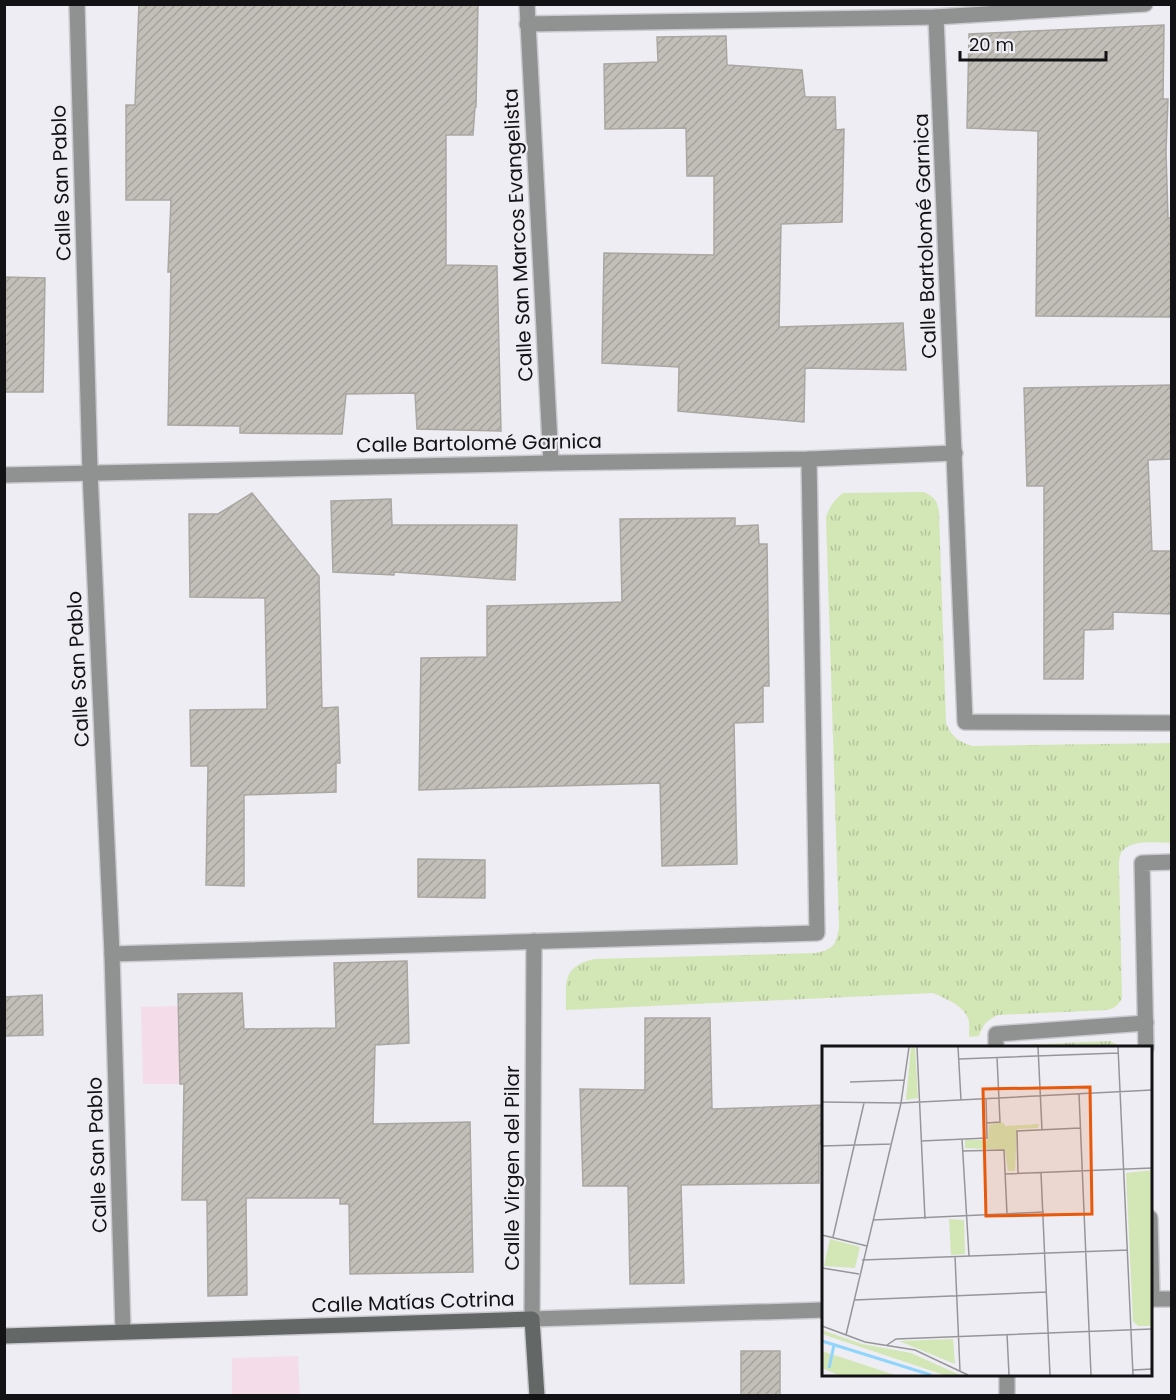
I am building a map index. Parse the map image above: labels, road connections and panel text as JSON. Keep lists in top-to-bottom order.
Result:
{
  "streets": {
    "street": [
      "Calle San Pablo",
      "Calle San Marcos Evangelista",
      "Calle Bartolomé Garnica",
      "Calle Virgen del Pilar",
      "Calle Matías Cotrina"
    ]
  },
  "crossings": [
    ["Calle San Pablo", "Calle Bartolomé Garnica"],
    ["Calle San Pablo", "Calle Matías Cotrina"],
    ["Calle San Marcos Evangelista", "Calle Bartolomé Garnica"],
    ["Calle Virgen del Pilar", "Calle Matías Cotrina"]
  ],
  "scale_bar": "20 m"
}
